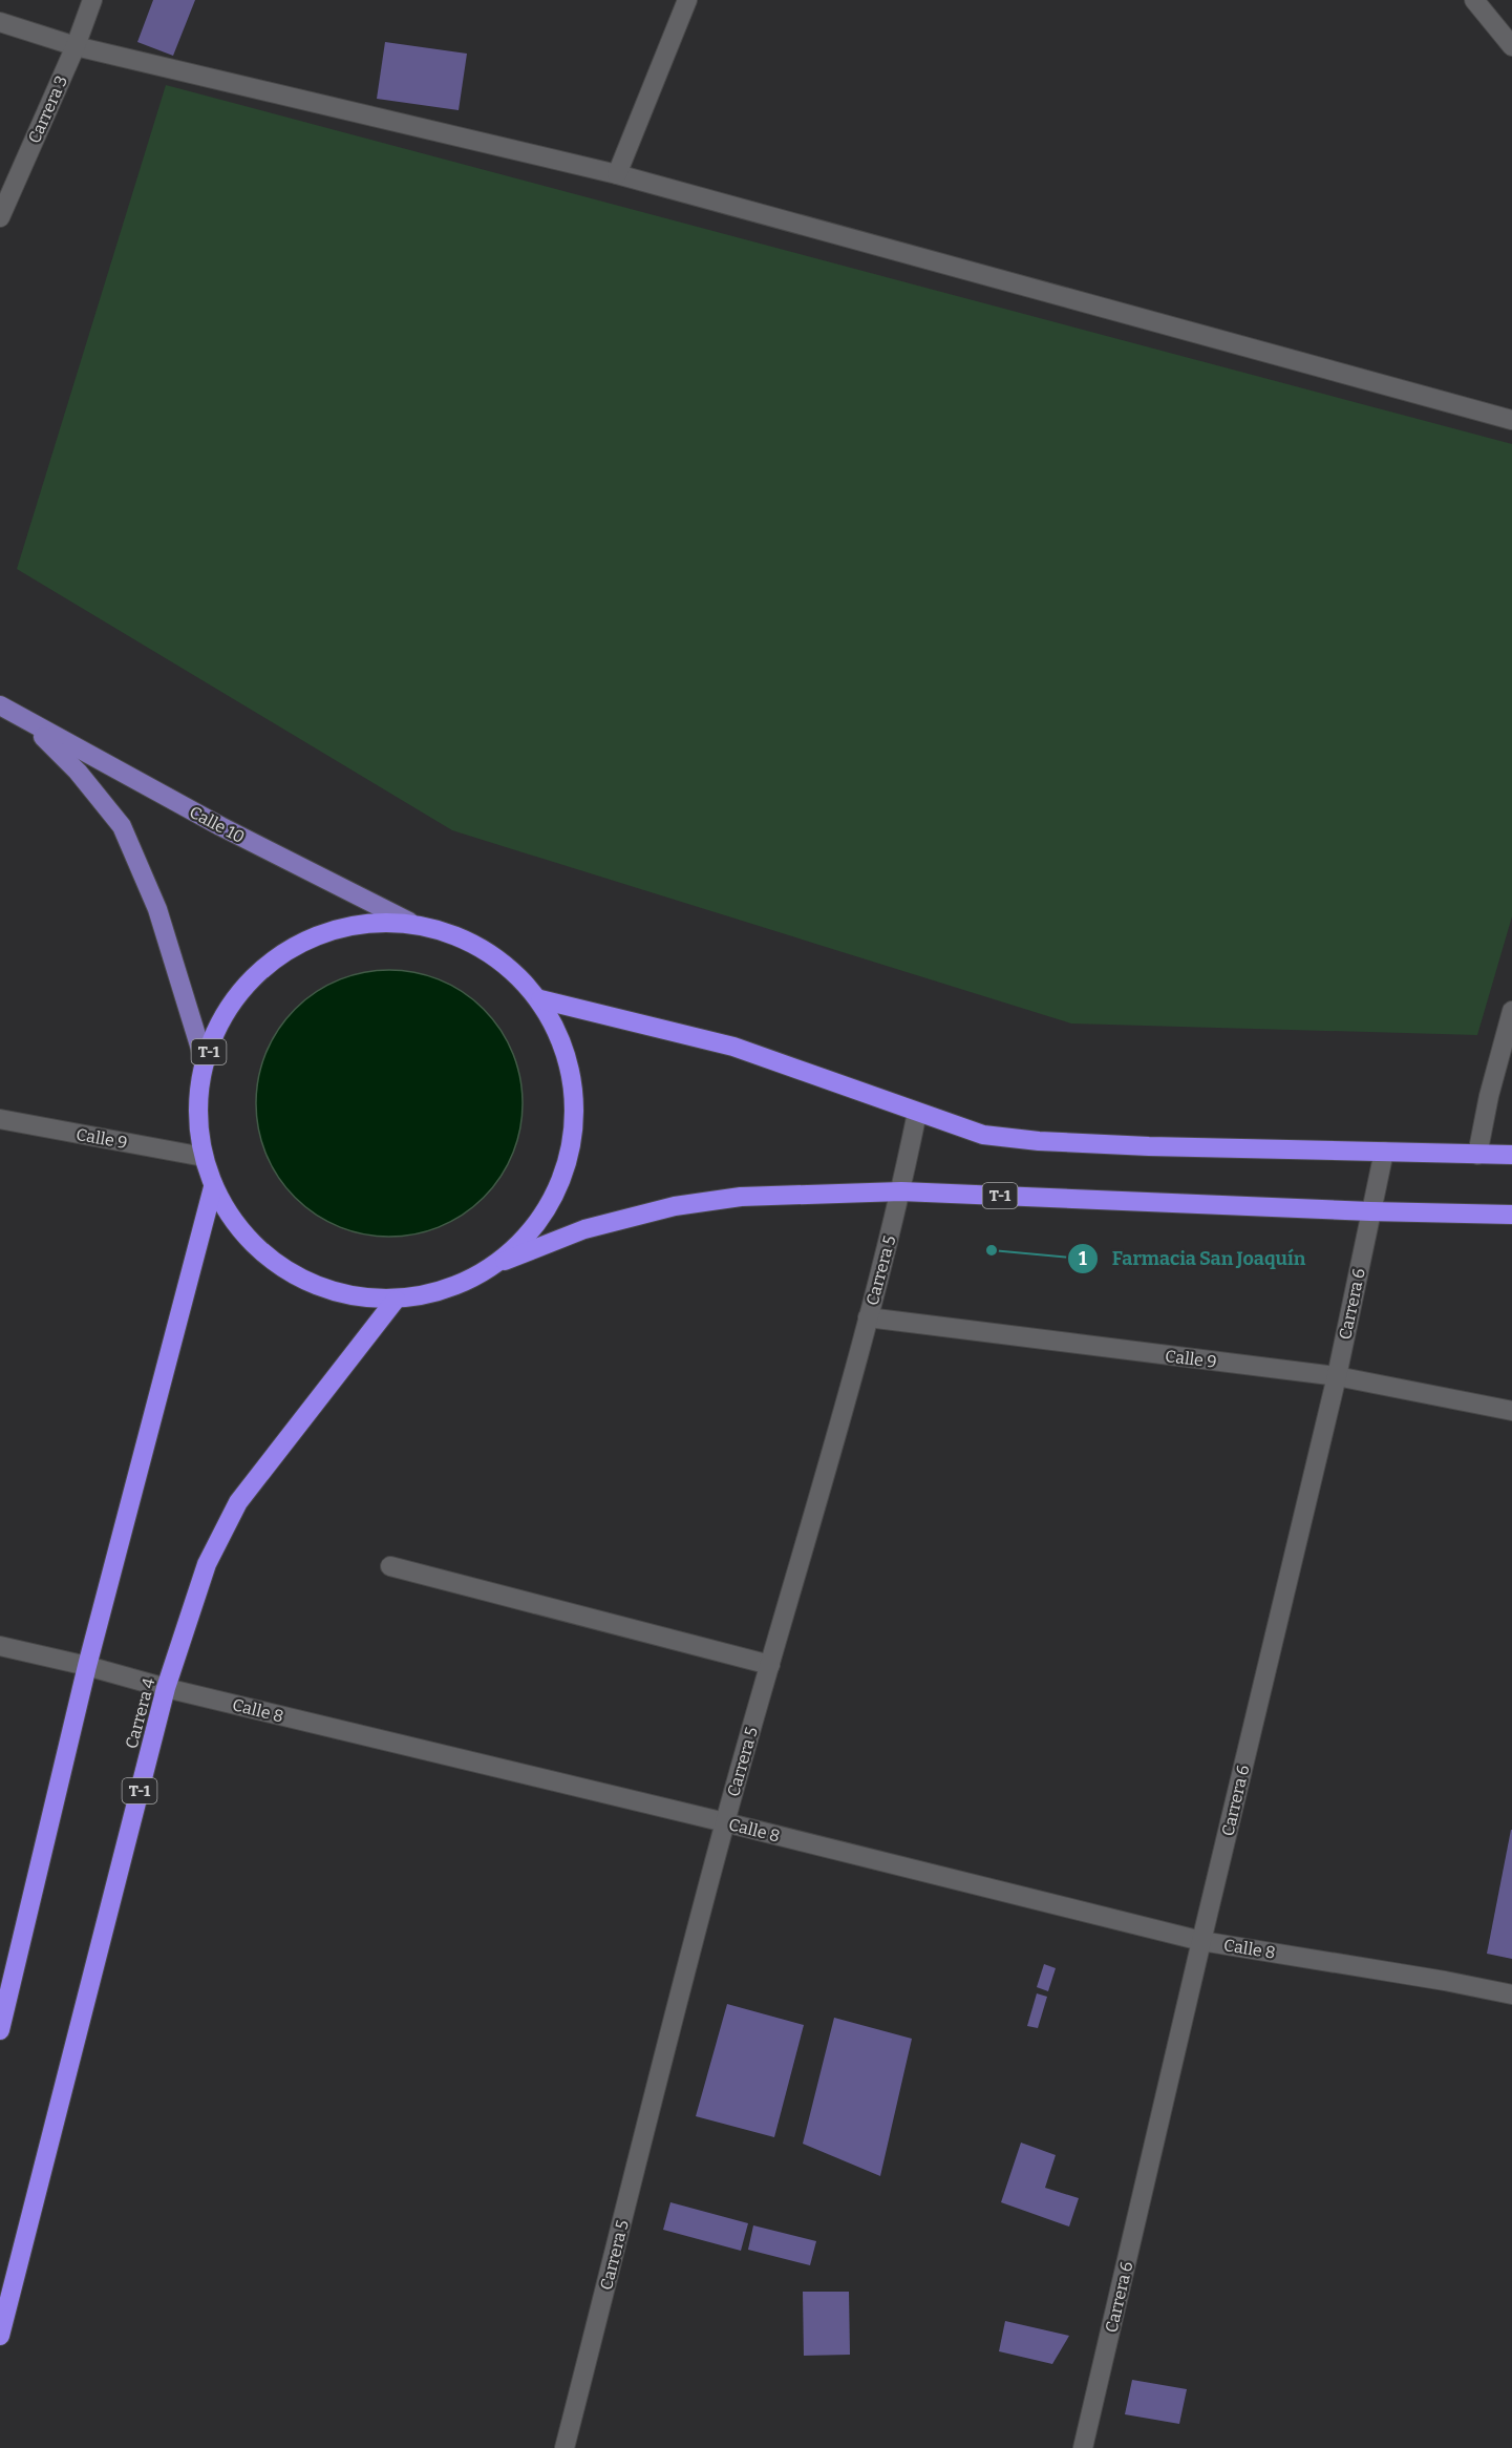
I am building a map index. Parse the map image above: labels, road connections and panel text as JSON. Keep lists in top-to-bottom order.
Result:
{
  "streets": {
    "highway": ["T-1", "Carrera 4"],
    "main road": ["Calle 10"],
    "street": [
      "Carrera 3",
      "Calle 9",
      "Carrera 5",
      "Carrera 6",
      "Calle 8"
    ]
  },
  "crossings": [
    ["Calle 10", "T-1"],
    ["T-1", "Calle 9"],
    ["T-1", "Carrera 5"],
    ["T-1", "Carrera 6"],
    ["T-1", "Carrera 4"],
    ["Calle 9", "Carrera 5"],
    ["Calle 9", "Carrera 6"],
    ["Carrera 5", "Calle 8"],
    ["Carrera 6", "Calle 8"],
    ["Calle 8", "Carrera 4"]
  ],
  "places": ["Farmacia San Joaquín"]
}
